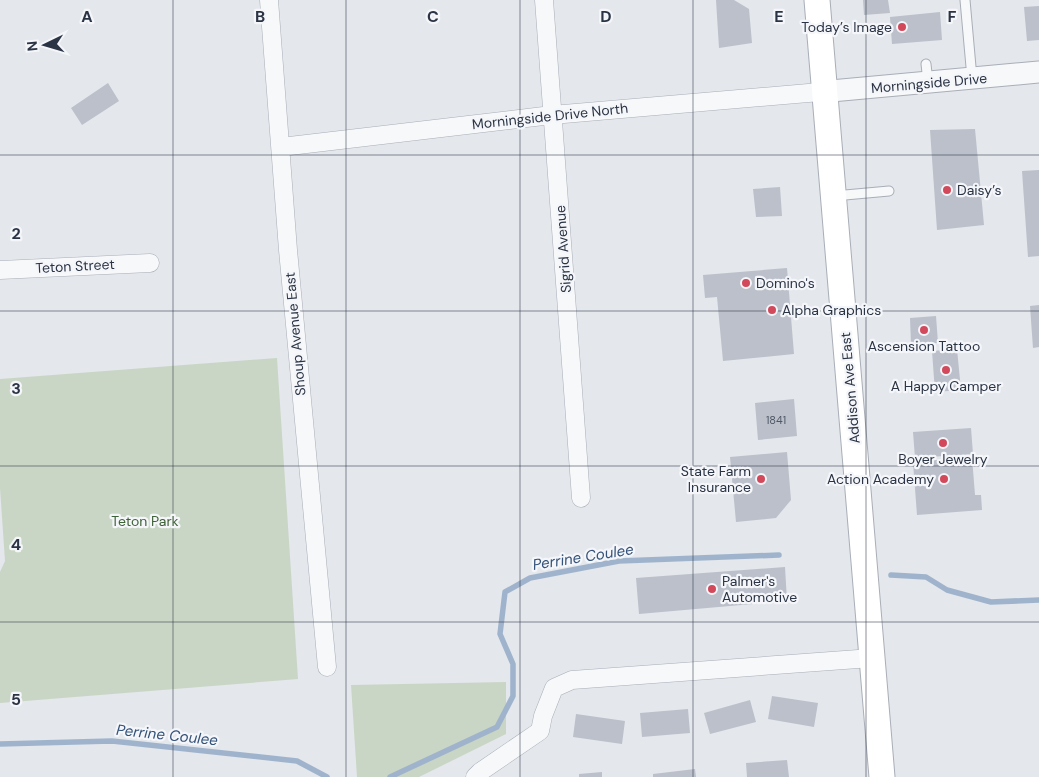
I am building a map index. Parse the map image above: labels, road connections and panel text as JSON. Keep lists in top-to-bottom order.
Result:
{
  "streets": {
    "main road": ["Addison Ave East"],
    "street": [
      "Morningside Drive",
      "Morningside Drive North",
      "Sigrid Avenue",
      "Teton Street",
      "Shoup Avenue East"
    ]
  },
  "crossings": [
    ["Morningside Drive", "Morningside Drive North"],
    ["Morningside Drive", "Addison Ave East"],
    ["Morningside Drive North", "Sigrid Avenue"],
    ["Morningside Drive North", "Shoup Avenue East"],
    ["Morningside Drive North", "Addison Ave East"]
  ],
  "water": ["Perrine Coulee"],
  "parks": ["Teton Park"],
  "places": [
    "Today’s Image",
    "Daisy’s",
    "Domino's",
    "Alpha Graphics",
    "Ascension Tattoo",
    "A Happy Camper",
    "Boyer Jewelry",
    "State Farm Insurance",
    "Action Academy",
    "Palmer's Automotive"
  ],
  "house_numbers": ["1841"],
  "north": "left",
  "grid": {
    "columns": [
      "A",
      "B",
      "C",
      "D",
      "E",
      "F"
    ],
    "rows": [
      "2",
      "3",
      "4",
      "5"
    ]
  }
}
